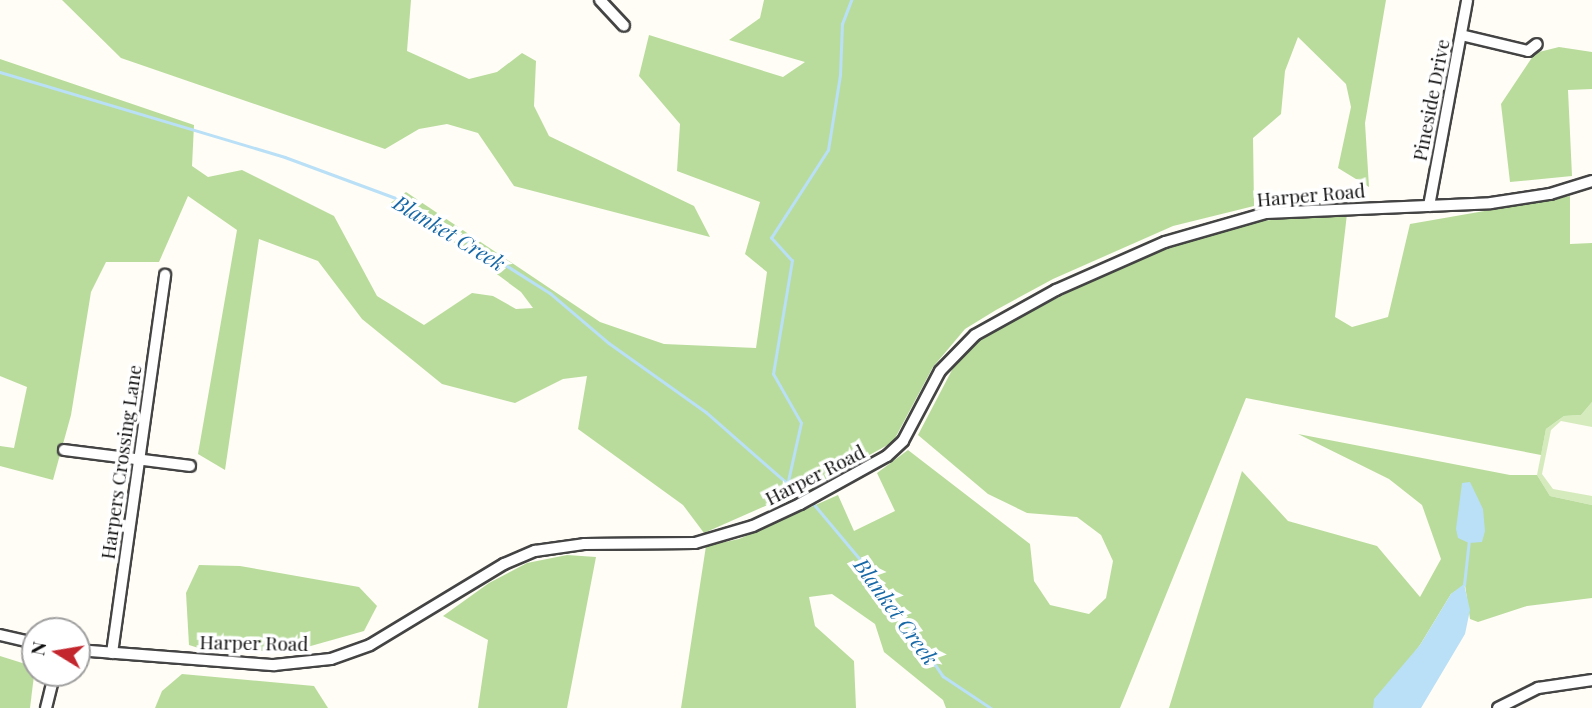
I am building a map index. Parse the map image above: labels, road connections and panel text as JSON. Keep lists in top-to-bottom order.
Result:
{
  "streets": {
    "street": ["Pineside Drive", "Harper Road", "Harpers Crossing Lane"]
  },
  "crossings": [
    ["Pineside Drive", "Harper Road"],
    ["Harper Road", "Harpers Crossing Lane"]
  ],
  "water": ["Blanket Creek"],
  "north": "left"
}
